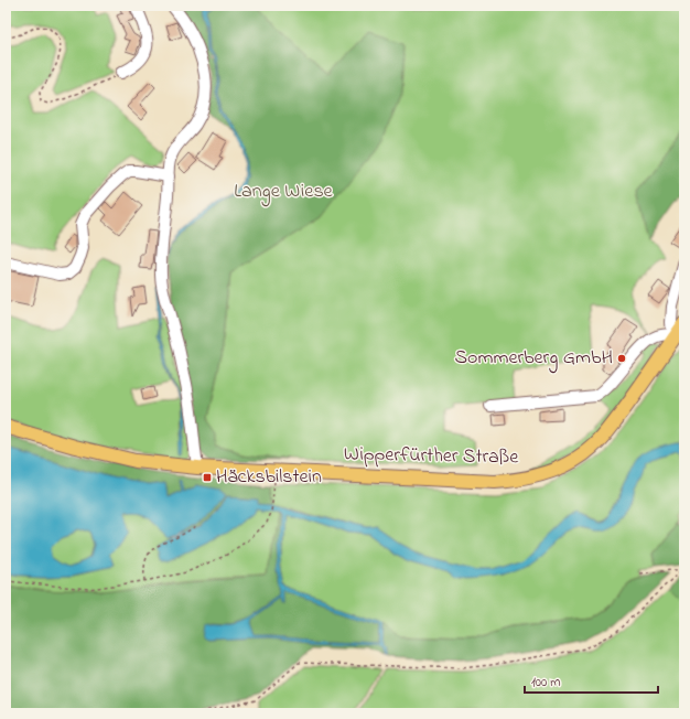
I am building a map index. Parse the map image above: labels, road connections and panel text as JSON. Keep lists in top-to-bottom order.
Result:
{
  "streets": {
    "main road": ["Wipperfürther Straße"]
  },
  "parks": ["Lange Wiese"],
  "places": {
    "other": ["Sommerberg GmbH"],
    "transit": ["Häcksbilstein"]
  },
  "scale_bar": "100 m"
}
